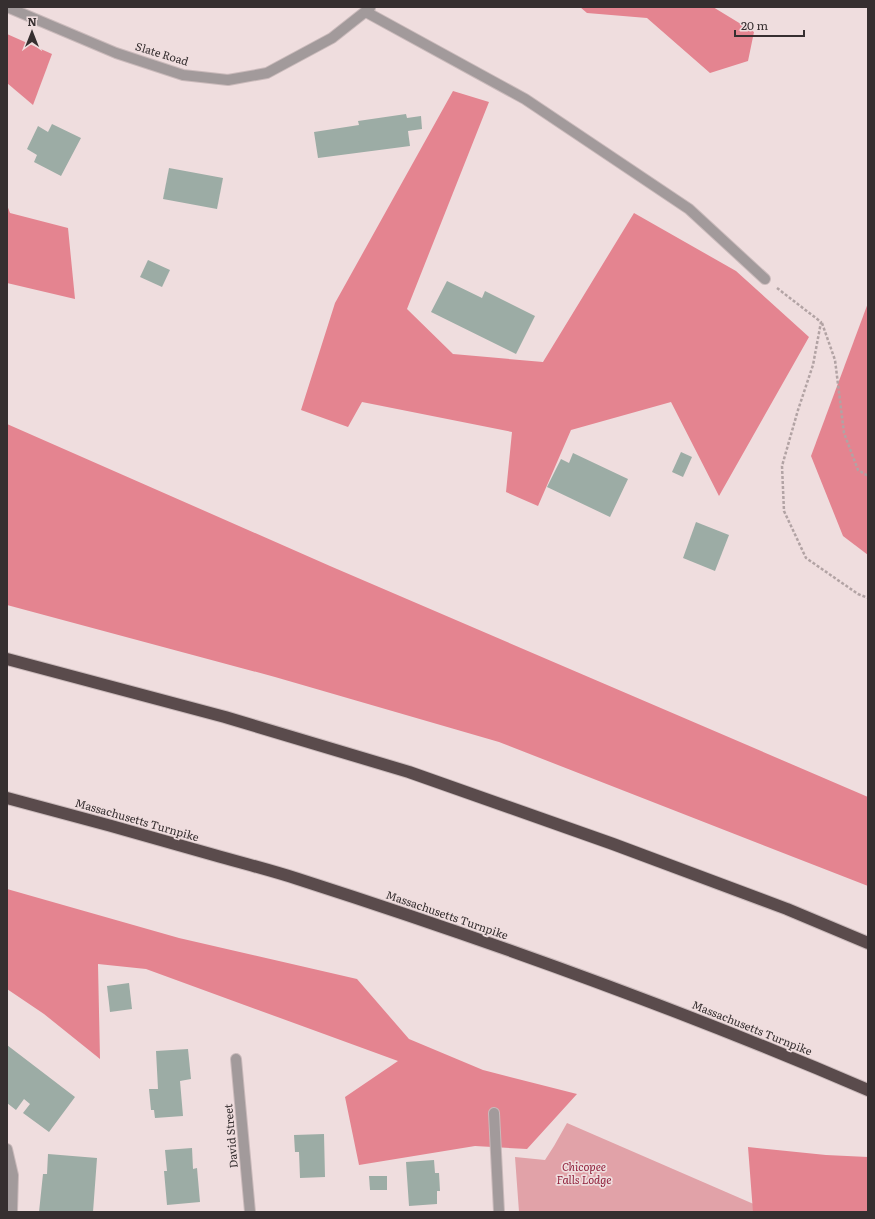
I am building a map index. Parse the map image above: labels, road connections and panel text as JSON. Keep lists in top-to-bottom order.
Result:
{
  "streets": {
    "highway": ["Massachusetts Turnpike"],
    "street": ["Slate Road", "David Street"]
  },
  "parks": ["Chicopee Falls Lodge"],
  "scale_bar": "20 m",
  "north": "top"
}
